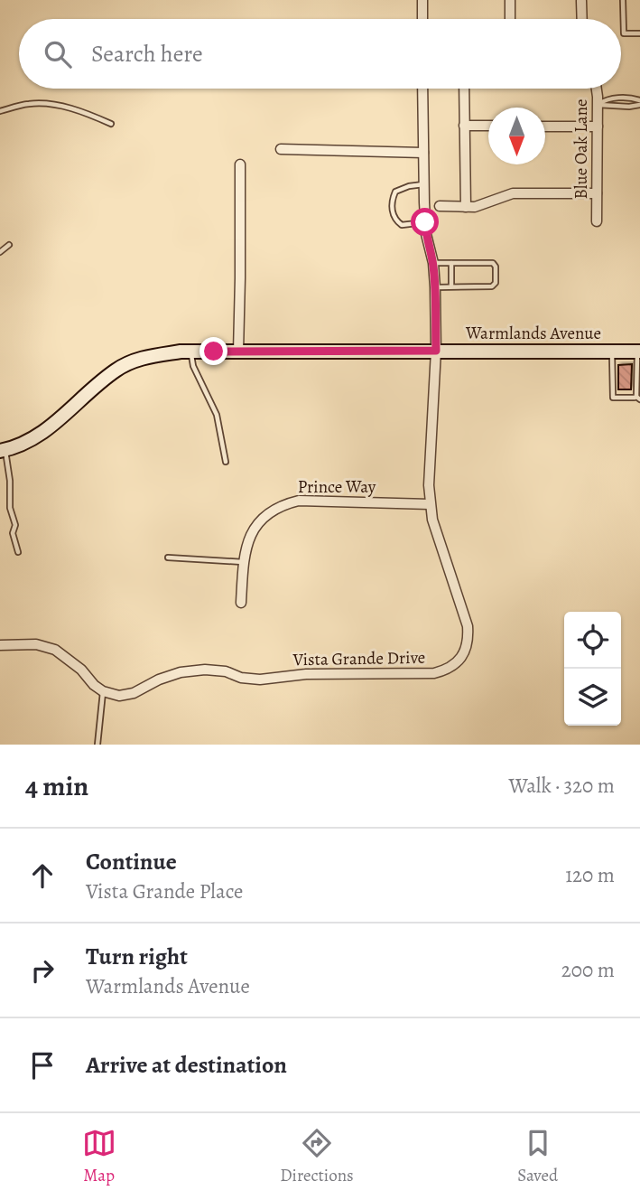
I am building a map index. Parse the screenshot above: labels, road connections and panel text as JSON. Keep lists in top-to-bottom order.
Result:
{
  "streets": {
    "street": [
      "Blue Oak Lane",
      "Warmlands Avenue",
      "Prince Way",
      "Vista Grande Drive"
    ]
  },
  "crossings": [
    ["Warmlands Avenue", "Vista Grande Drive"],
    ["Prince Way", "Vista Grande Drive"]
  ],
  "north": "bottom",
  "page": {
    "search": "Search here",
    "heading": ["4 min", "Walk · 320 m"],
    "list": [
      ["Continue", "Vista Grande Place", "120 m"],
      ["Turn right", "Warmlands Avenue", "200 m"],
      "Arrive at destination"
    ],
    "nav": ["Map", "Directions", "Saved"]
  }
}
